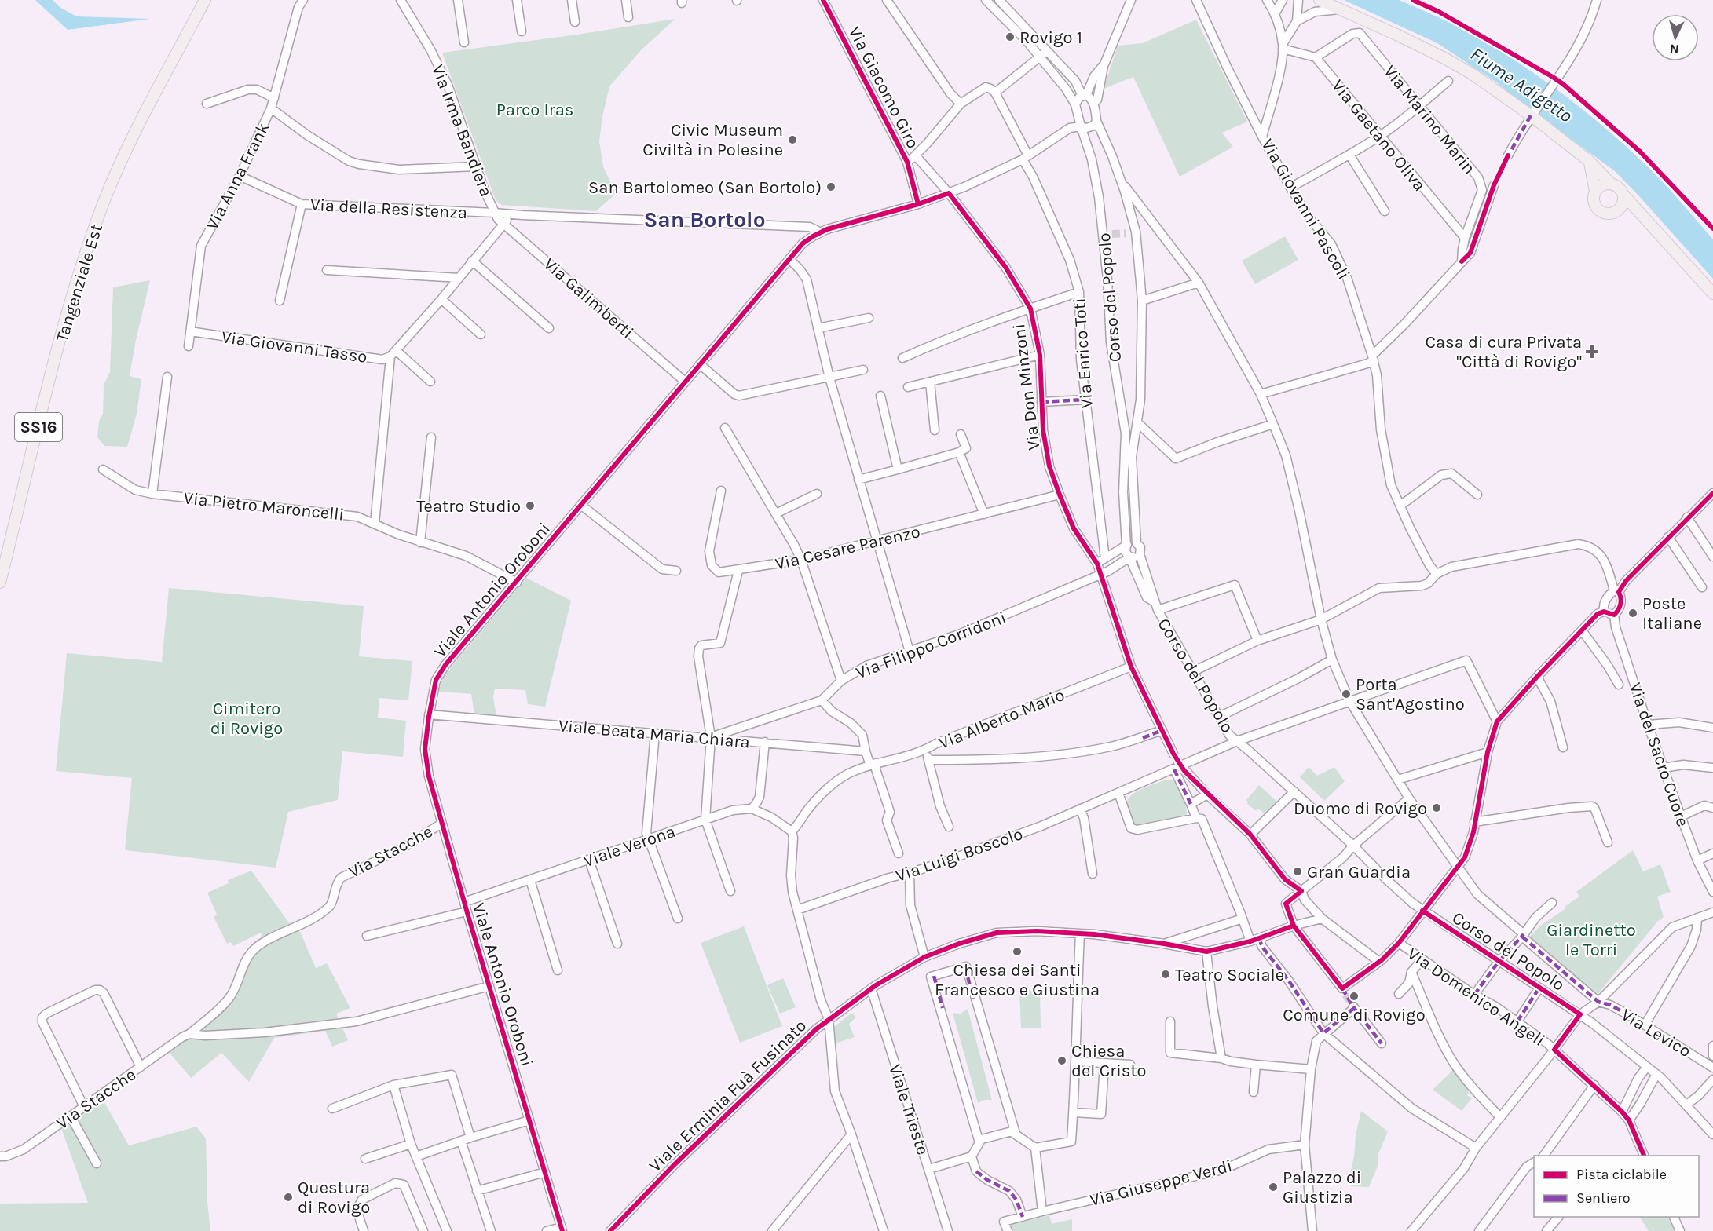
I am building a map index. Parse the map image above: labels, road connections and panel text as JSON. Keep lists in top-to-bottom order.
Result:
{
  "streets": {
    "main road": ["Tangenziale Est", "SS16"],
    "street": [
      "Via Giacomo Giro",
      "Via Marino Marin",
      "Via Irma Bandiera",
      "Via Gaetano Oliva",
      "Via Anna Frank",
      "Via della Resistenza",
      "Via Giovanni Pascoli",
      "Via Galimberti",
      "Corso del Popolo",
      "Via Giovanni Tasso",
      "Via Enrico Toti",
      "Via Don Minzoni",
      "Via Pietro Maroncelli",
      "Via Cesare Parenzo",
      "Viale Antonio Oroboni",
      "Via Filippo Corridoni",
      "Via Alberto Mario",
      "Viale Beata Maria Chiara",
      "Via del Sacro Cuore",
      "Viale Verona",
      "Via Stacche",
      "Via Luigi Boscolo",
      "Via Domenico Angeli",
      "Via Levico",
      "Viale Erminia Fuà Fusinato",
      "Viale Trieste",
      "Via Giuseppe Verdi"
    ]
  },
  "crossings": [
    ["Via Giacomo Giro", "Via Don Minzoni"],
    ["Via Giacomo Giro", "Viale Antonio Oroboni"],
    ["Via Marino Marin", "Via Gaetano Oliva"],
    ["Via Irma Bandiera", "Via della Resistenza"],
    ["Via Irma Bandiera", "Via Galimberti"],
    ["Via Anna Frank", "Via della Resistenza"],
    ["Via Anna Frank", "Via Giovanni Tasso"],
    ["Via della Resistenza", "Via Galimberti"],
    ["Via della Resistenza", "Viale Antonio Oroboni"],
    ["Via Galimberti", "Viale Antonio Oroboni"],
    ["Corso del Popolo", "Viale Antonio Oroboni"],
    ["Corso del Popolo", "Via Filippo Corridoni"],
    ["Corso del Popolo", "Via Luigi Boscolo"],
    ["Corso del Popolo", "Via Levico"],
    ["Via Enrico Toti", "Viale Antonio Oroboni"],
    ["Via Don Minzoni", "Via Cesare Parenzo"],
    ["Via Don Minzoni", "Viale Antonio Oroboni"],
    ["Via Don Minzoni", "Via Filippo Corridoni"],
    ["Via Don Minzoni", "Via Alberto Mario"],
    ["Via Pietro Maroncelli", "Viale Antonio Oroboni"],
    ["Viale Antonio Oroboni", "Viale Beata Maria Chiara"],
    ["Viale Antonio Oroboni", "Viale Verona"],
    ["Viale Antonio Oroboni", "Via Stacche"],
    ["Via Filippo Corridoni", "Viale Beata Maria Chiara"],
    ["Via Luigi Boscolo", "Via Levico"],
    ["Viale Erminia Fuà Fusinato", "Viale Trieste"]
  ],
  "districts": ["San Bortolo"],
  "water": ["Fiume Adigetto"],
  "parks": ["Parco Iras", "Cimitero di Rovigo", "Giardinetto le Torri"],
  "places": {
    "other": [
      "Rovigo 1",
      "Civic Museum Civiltà in Polesine",
      "San Bartolomeo (San Bortolo)",
      "Teatro Studio",
      "Poste Italiane",
      "Porta Sant'Agostino",
      "Duomo di Rovigo",
      "Gran Guardia",
      "Chiesa dei Santi Francesco e Giustina",
      "Teatro Sociale",
      "Comune di Rovigo",
      "Chiesa del Cristo",
      "Palazzo di Giustizia",
      "Questura di Rovigo"
    ],
    "health": ["Casa di cura Privata \"Città di Rovigo\""]
  },
  "legend": ["Pista ciclabile", "Sentiero"],
  "north": "bottom"
}
